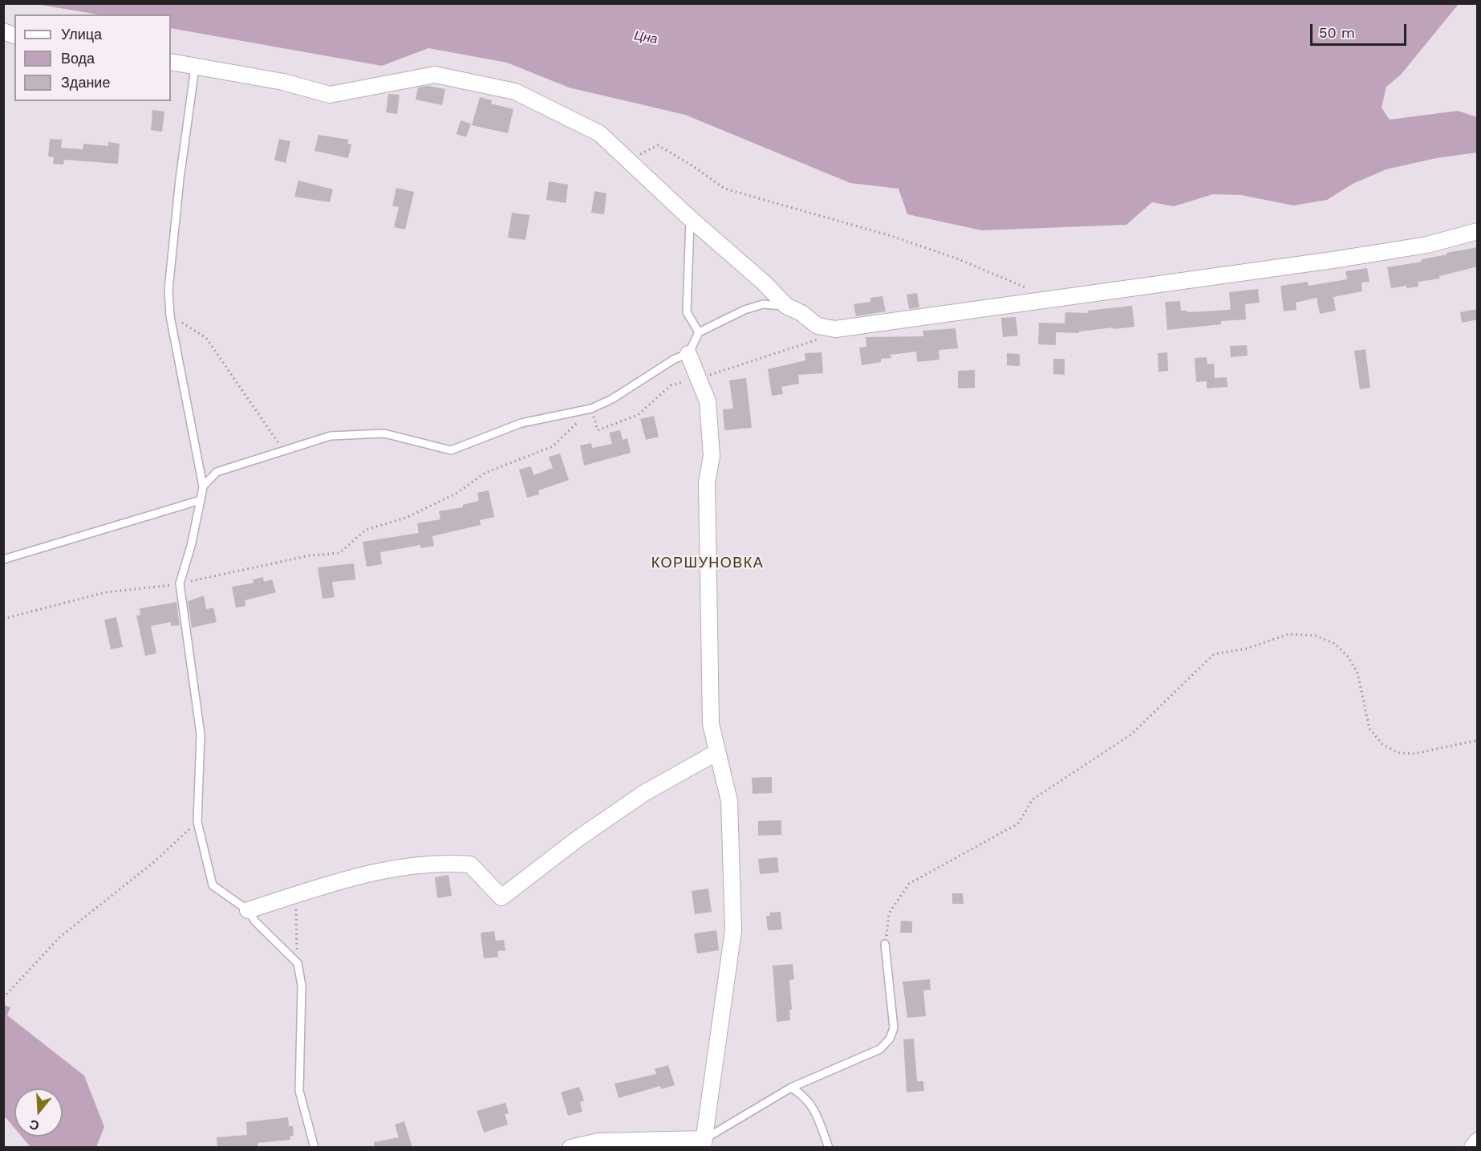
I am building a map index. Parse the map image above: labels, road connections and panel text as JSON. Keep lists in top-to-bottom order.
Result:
{
  "districts": ["КОРШУНОВКА"],
  "water": ["Цна"],
  "legend": ["Улица", "Вода", "Здание"],
  "scale_bar": "50 m",
  "north": "bottom"
}
